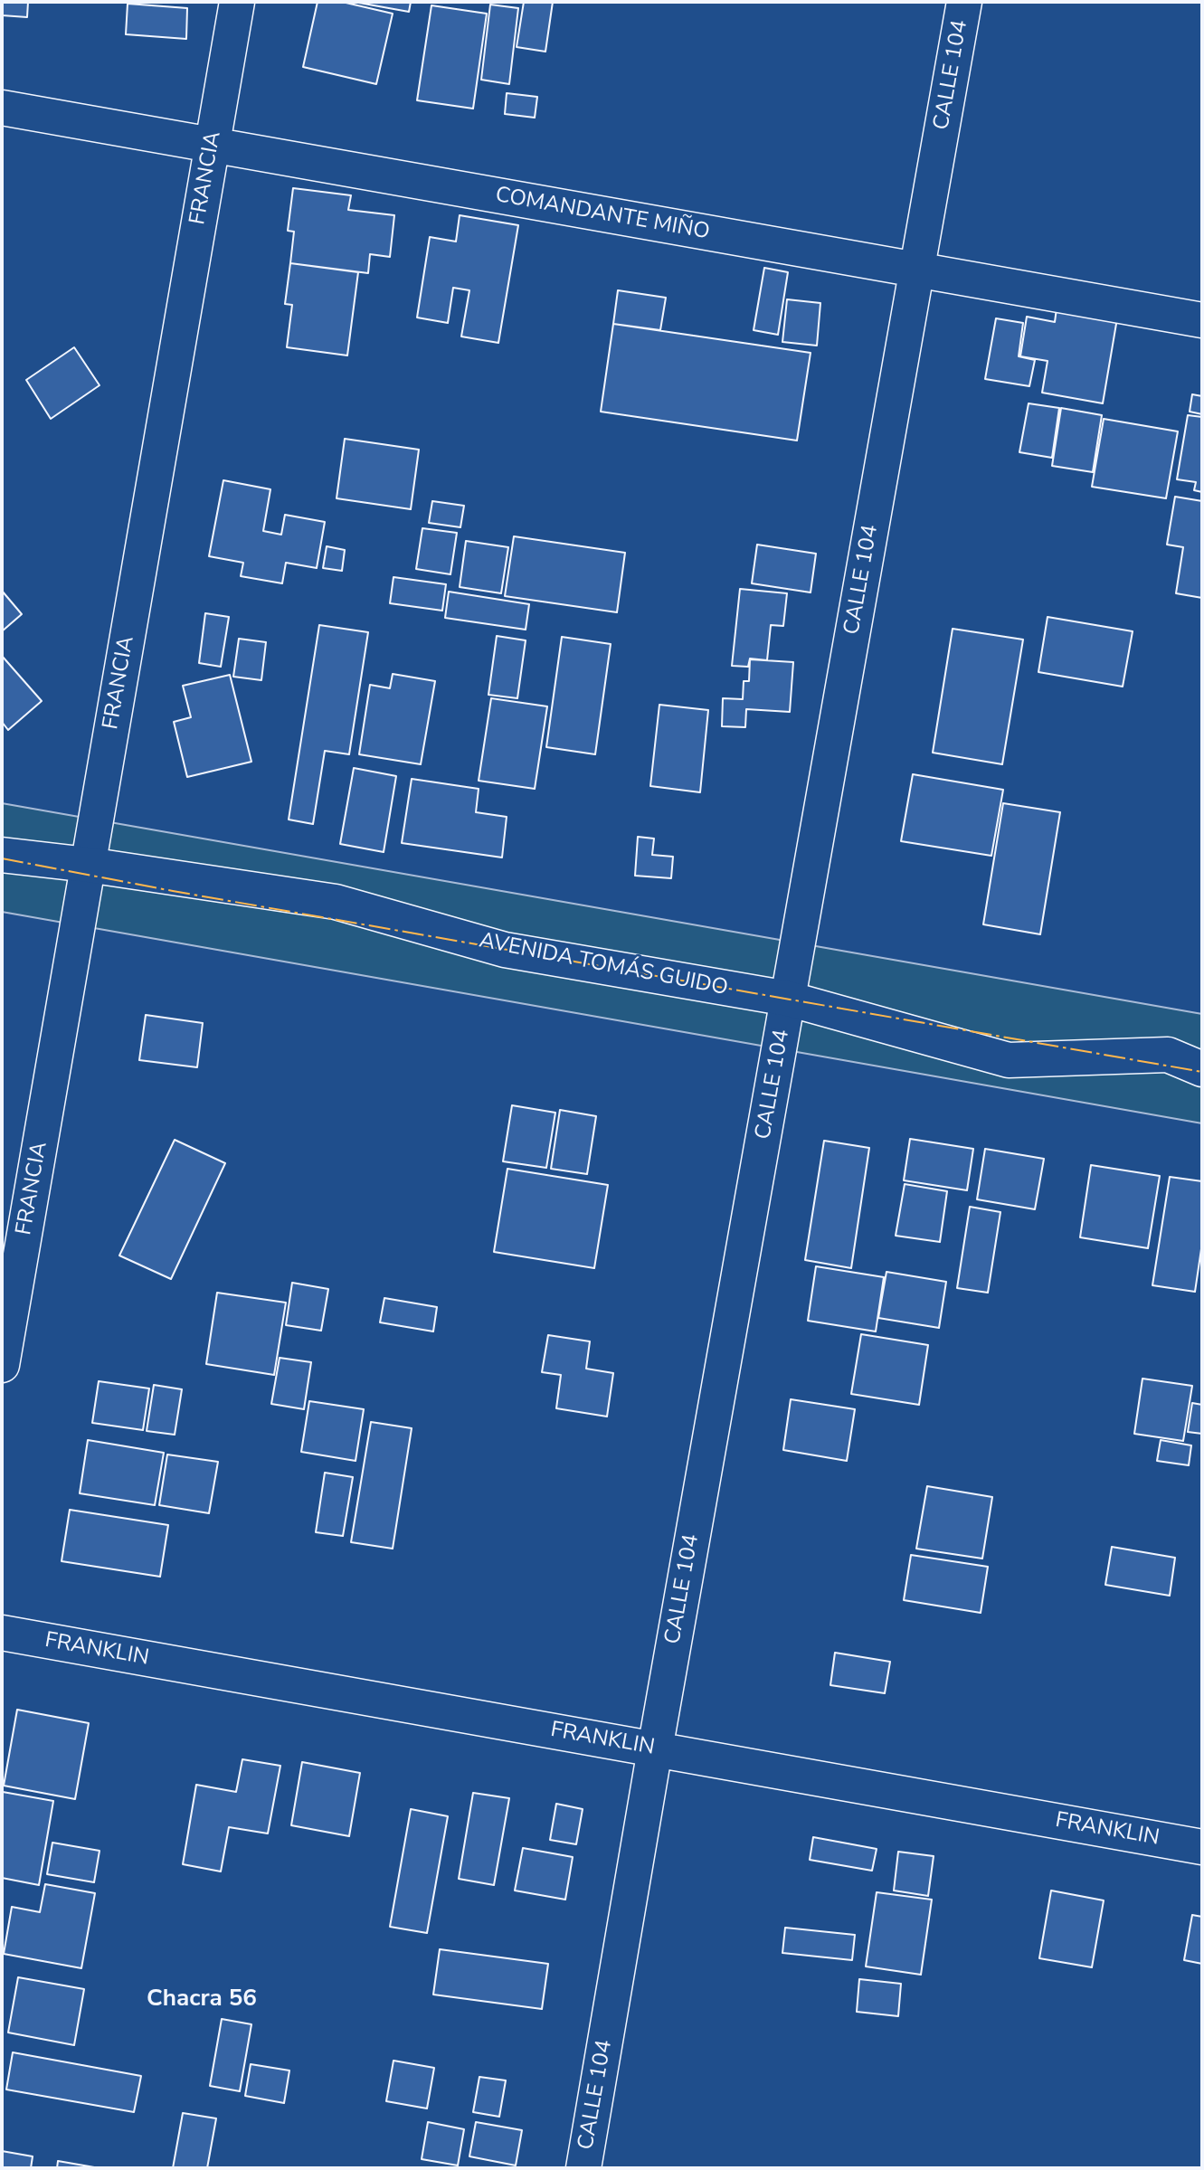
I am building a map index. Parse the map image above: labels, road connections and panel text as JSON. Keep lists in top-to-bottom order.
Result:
{
  "streets": {
    "street": [
      "CALLE 104",
      "FRANCIA",
      "COMANDANTE MIÑO",
      "AVENIDA TOMÁS GUIDO",
      "FRANKLIN"
    ]
  },
  "crossings": [
    ["CALLE 104", "COMANDANTE MIÑO"],
    ["CALLE 104", "AVENIDA TOMÁS GUIDO"],
    ["CALLE 104", "FRANKLIN"],
    ["FRANCIA", "COMANDANTE MIÑO"],
    ["FRANCIA", "AVENIDA TOMÁS GUIDO"]
  ],
  "districts": ["Chacra 56"]
}
